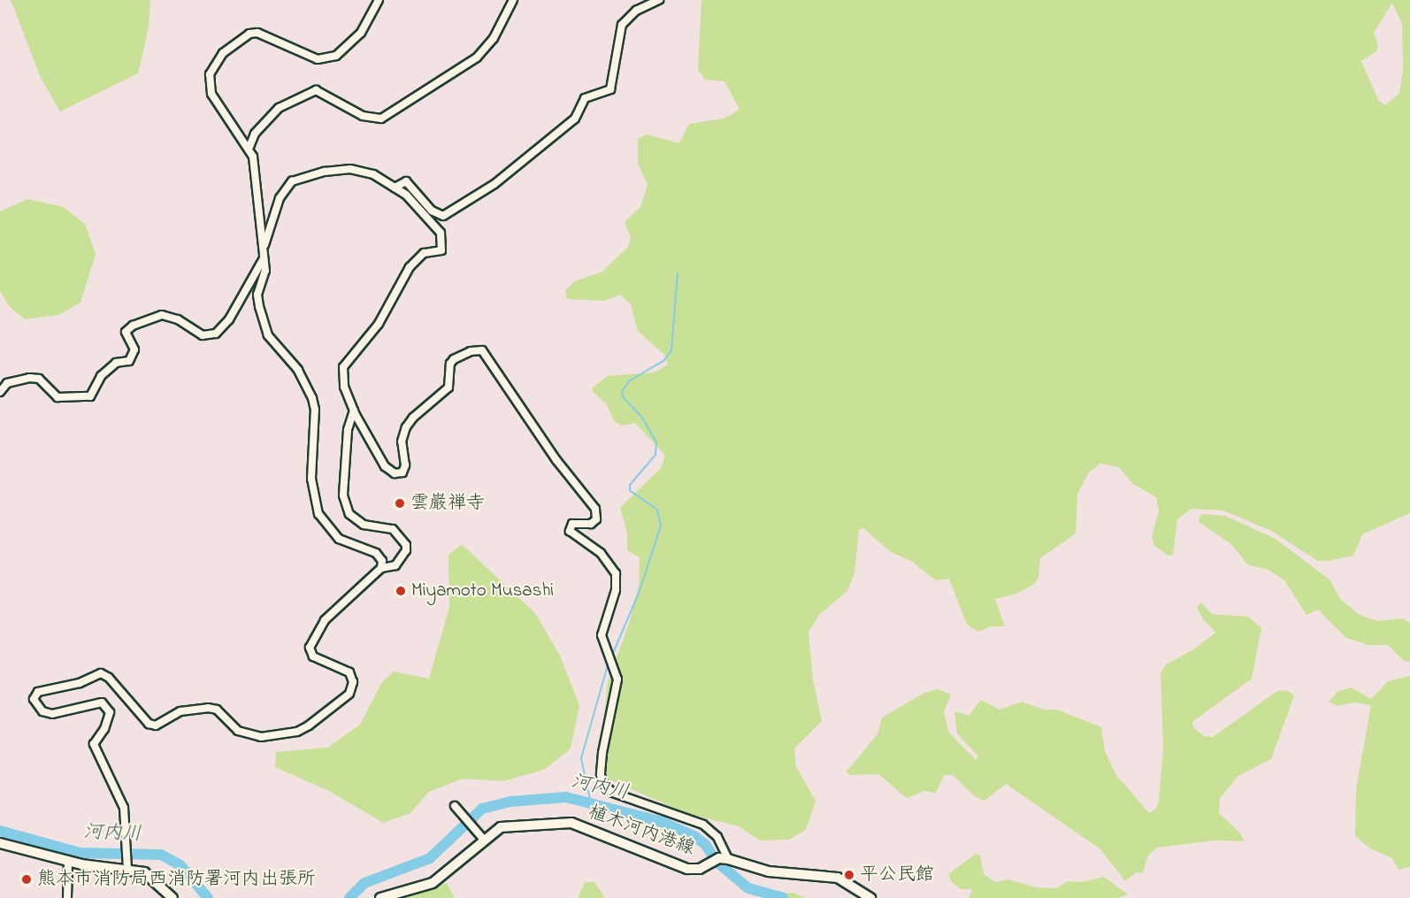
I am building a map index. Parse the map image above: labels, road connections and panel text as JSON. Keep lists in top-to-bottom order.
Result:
{
  "streets": {
    "main road": ["植木河内港線"]
  },
  "water": ["河内川"],
  "places": [
    "雲巌禅寺",
    "Miyamoto Musashi",
    "平公民館",
    "熊本市消防局西消防署河内出張所"
  ]
}
